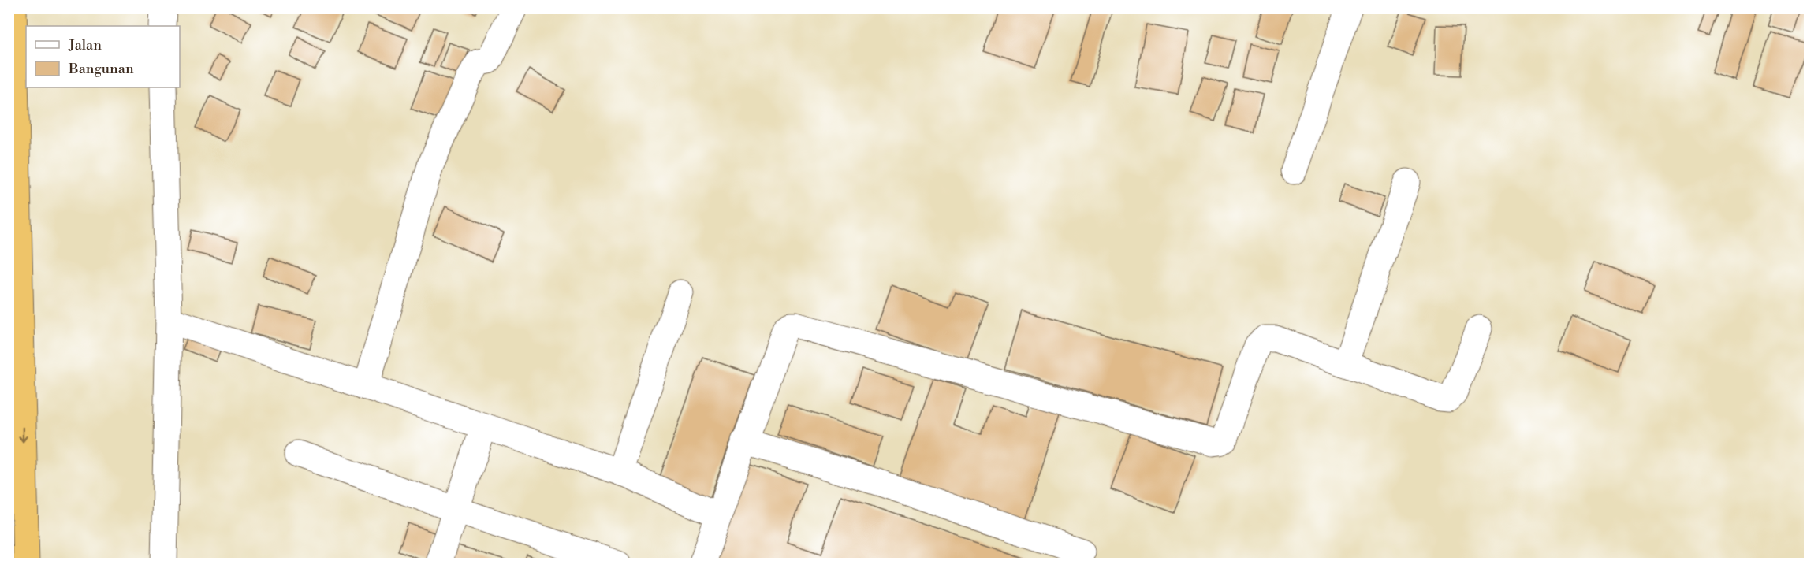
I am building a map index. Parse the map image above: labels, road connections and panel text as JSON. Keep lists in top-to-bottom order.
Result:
{
  "legend": ["Jalan", "Bangunan"]
}
